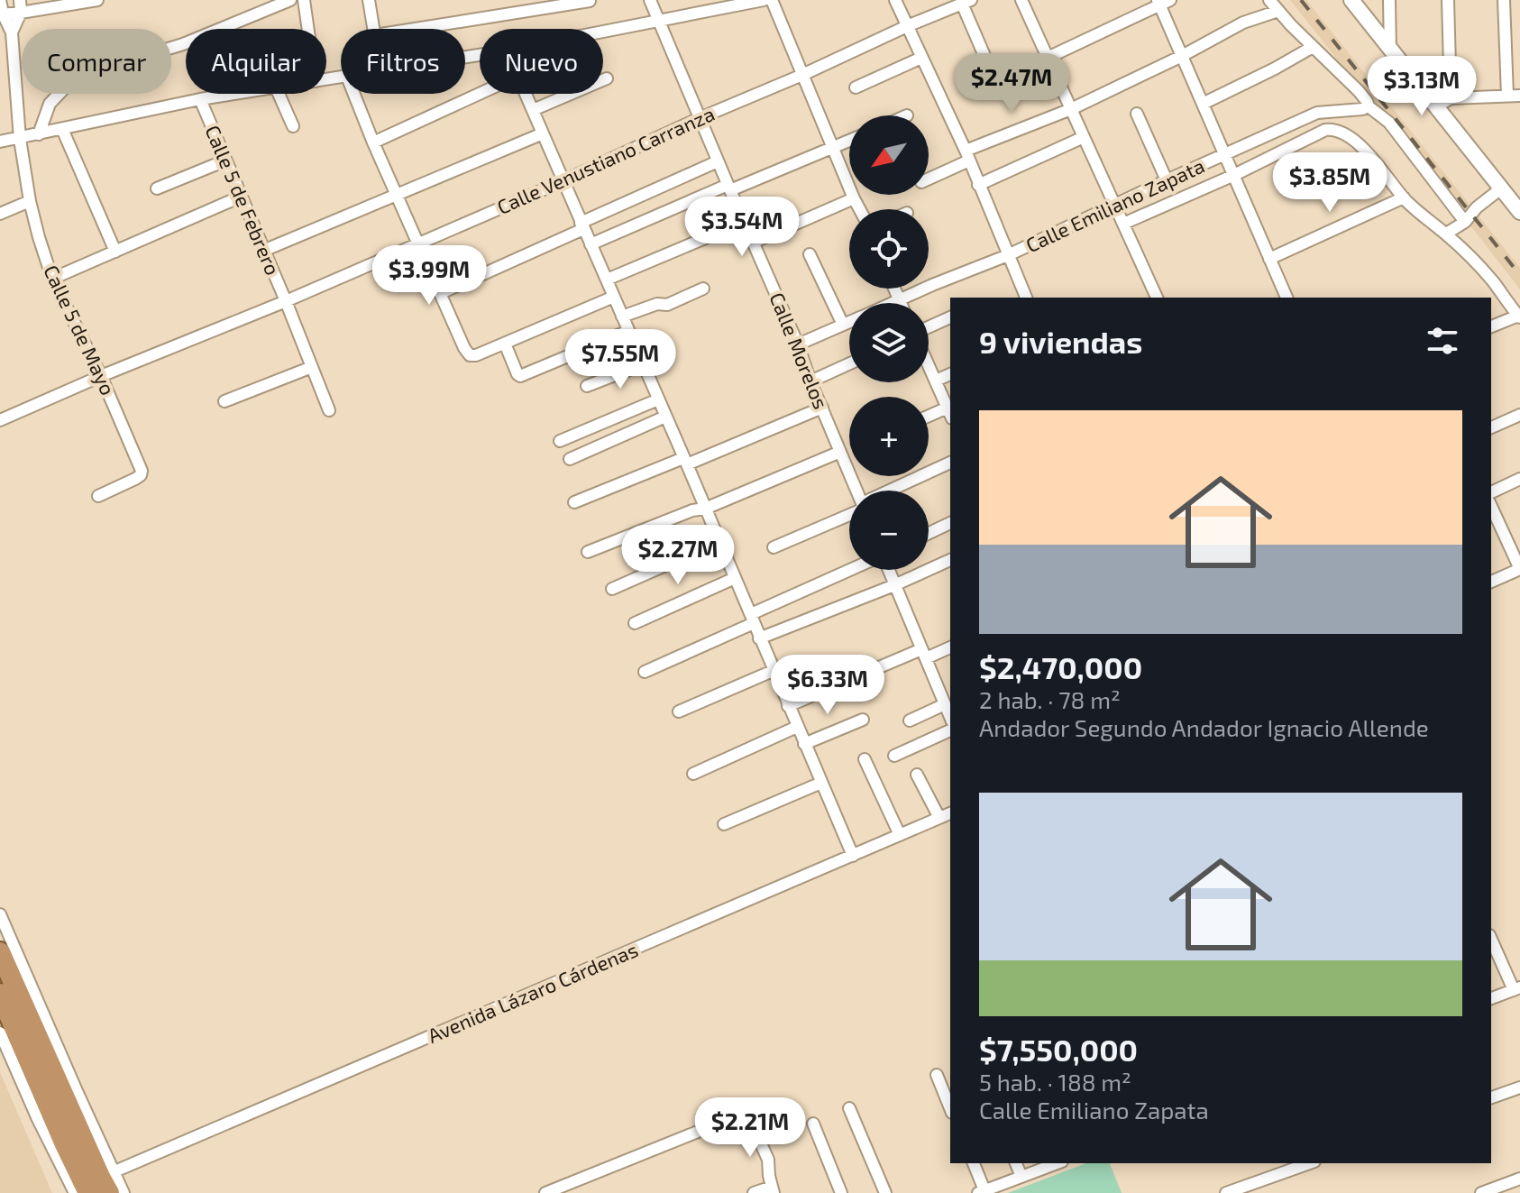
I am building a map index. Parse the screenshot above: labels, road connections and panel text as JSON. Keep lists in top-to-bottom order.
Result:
{
  "streets": {
    "street": [
      "Calle Venustiano Carranza",
      "Calle 5 de Febrero",
      "Calle Emiliano Zapata",
      "Calle 5 de Mayo",
      "Calle Morelos",
      "Avenida Lázaro Cárdenas"
    ]
  },
  "crossings": [
    ["Calle Venustiano Carranza", "Calle 5 de Febrero"],
    ["Calle Venustiano Carranza", "Calle 5 de Mayo"],
    ["Calle Venustiano Carranza", "Calle Morelos"],
    ["Calle Emiliano Zapata", "Calle Morelos"]
  ],
  "north": "bottom left",
  "page": {
    "chip": [
      "Comprar",
      "Alquilar",
      "Filtros",
      "Nuevo"
    ],
    "price": [
      "$2.47M",
      "$3.13M",
      "$3.85M",
      "$3.54M",
      "$3.99M",
      "$7.55M",
      "$2.27M",
      "$6.33M",
      "$2.21M"
    ],
    "map_buttons": ["+", "−"],
    "heading": "9 viviendas",
    "list": [
      {
        "name": "$2,470,000",
        "note": "2 hab. · 78 m² · Andador Segundo Andador Ignacio Allende"
      },
      {
        "name": "$7,550,000",
        "note": "5 hab. · 188 m² · Calle Emiliano Zapata"
      }
    ]
  }
}
